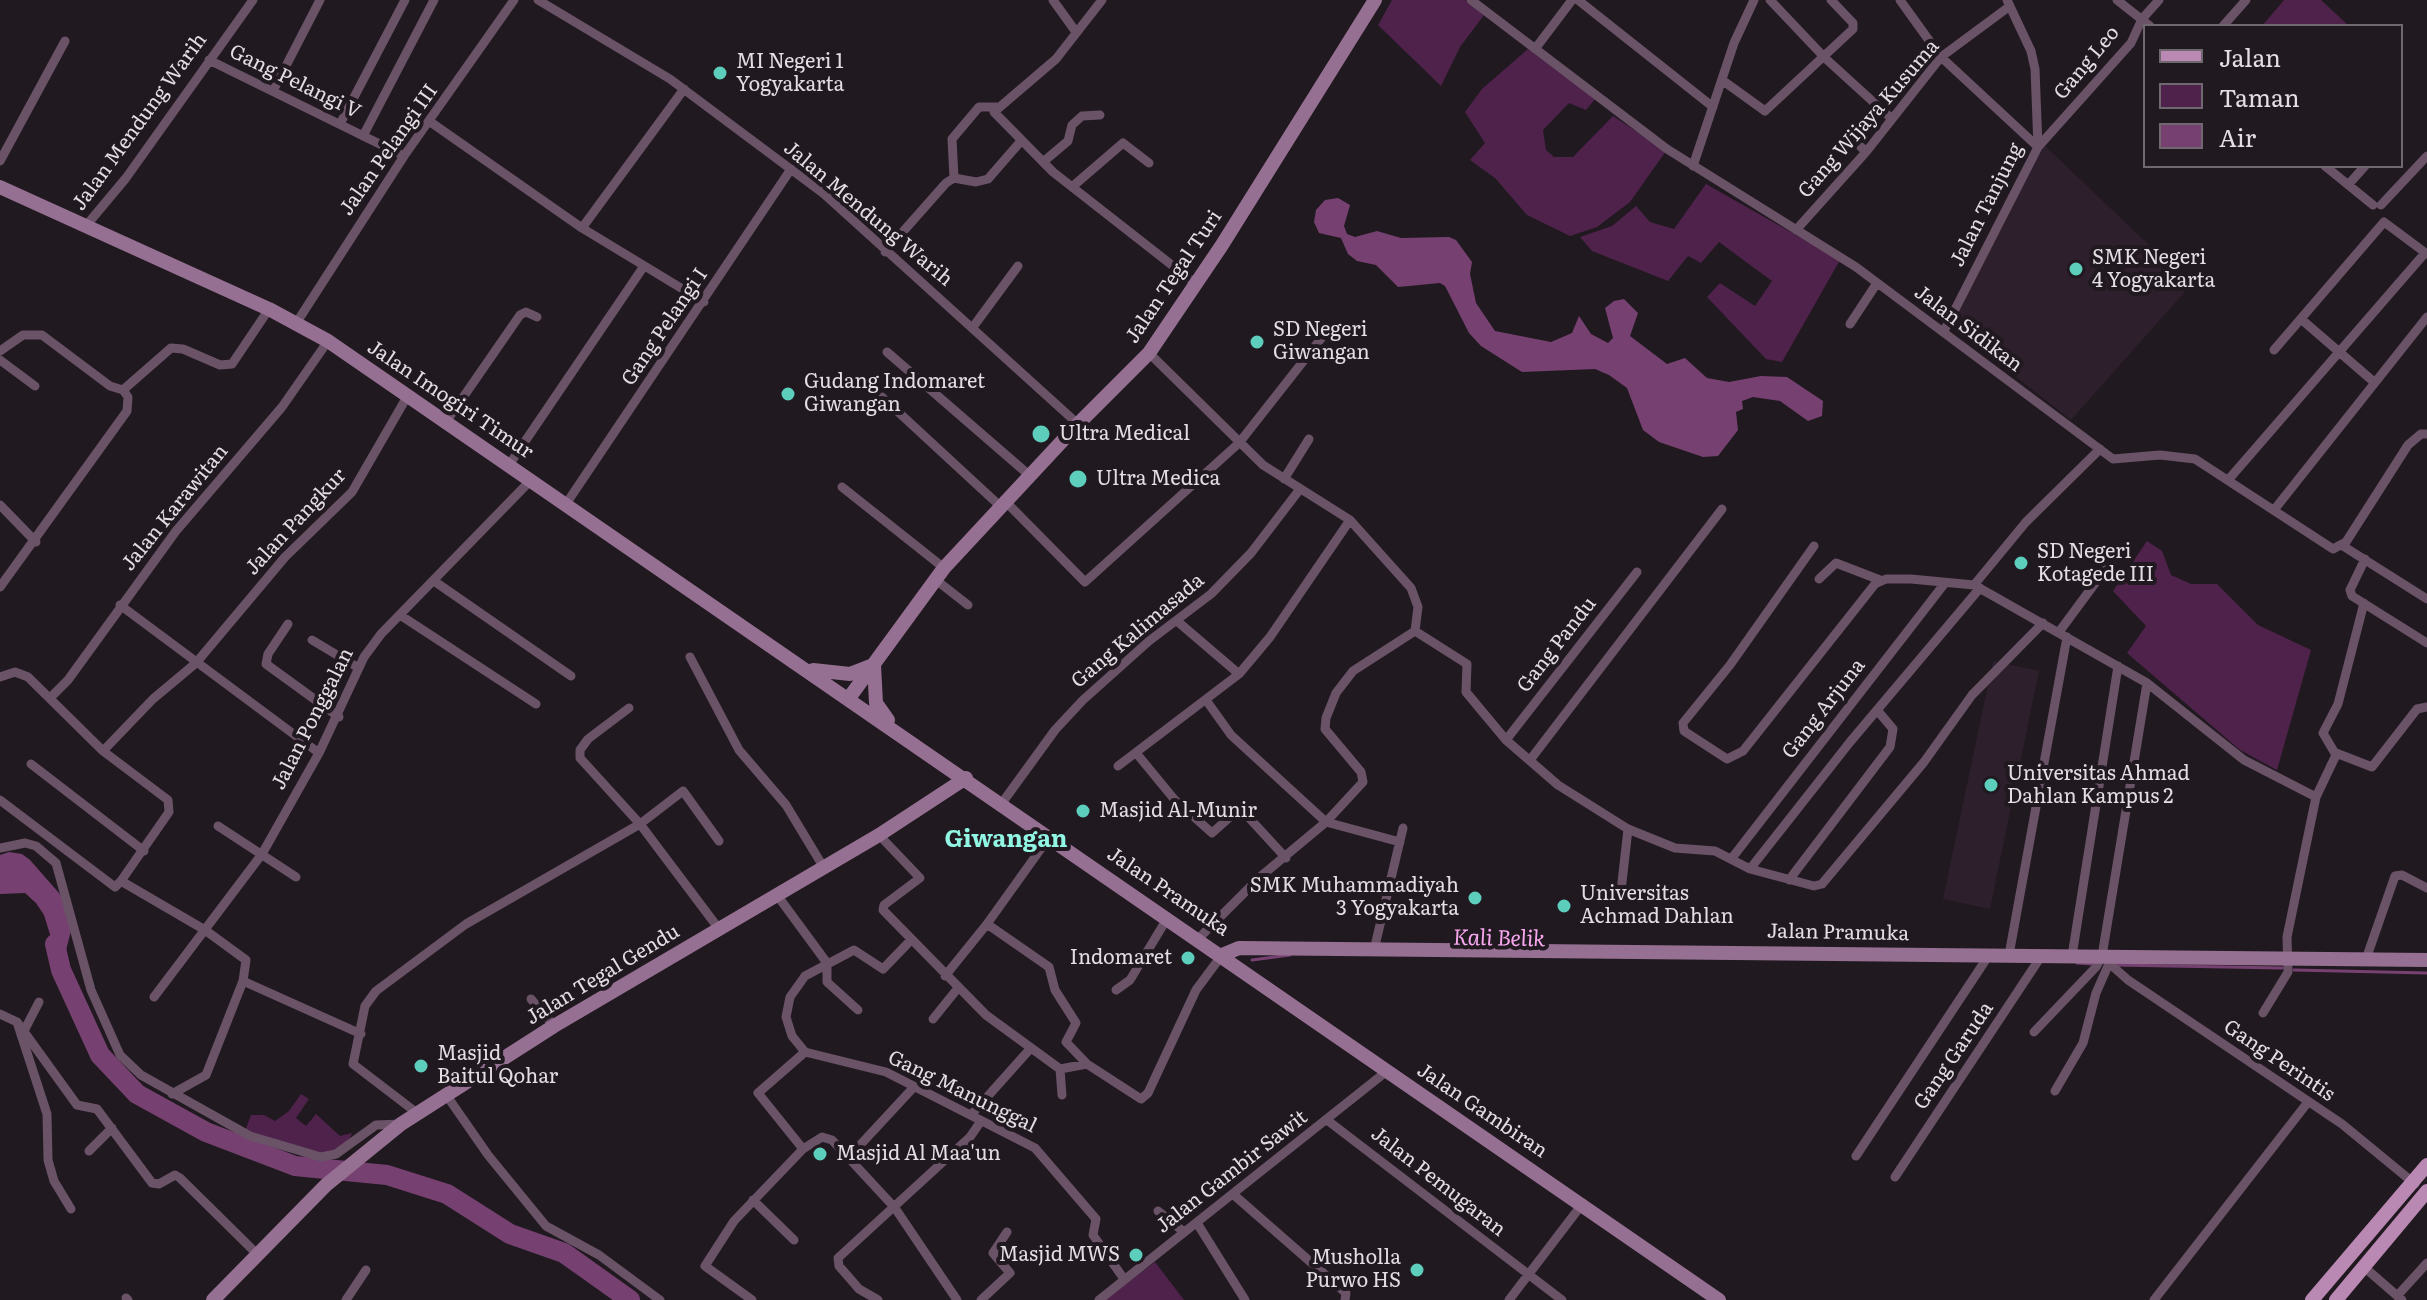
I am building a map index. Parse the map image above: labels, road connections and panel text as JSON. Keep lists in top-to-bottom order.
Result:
{
  "streets": {
    "main road": [
      "Jalan Tegal Turi",
      "Jalan Imogiri Timur",
      "Jalan Pramuka",
      "Jalan Tegal Gendu",
      "Jalan Gambiran"
    ],
    "street": [
      "Gang Leo",
      "Gang Pelangi V",
      "Gang Wijaya Kusuma",
      "Jalan Mendung Warih",
      "Jalan Pelangi III",
      "Jalan Tanjung",
      "Gang Pelangi I",
      "Jalan Sidikan",
      "Jalan Karawitan",
      "Jalan Pangkur",
      "Gang Kalimasada",
      "Gang Pandu",
      "Gang Arjuna",
      "Jalan Ponggalan",
      "Gang Garuda",
      "Gang Perintis",
      "Gang Manunggal",
      "Jalan Gambir Sawit",
      "Jalan Pemugaran"
    ]
  },
  "crossings": [
    ["Gang Leo", "Jalan Tanjung"],
    ["Gang Pelangi V", "Jalan Mendung Warih"],
    ["Gang Pelangi V", "Jalan Pelangi III"],
    ["Gang Wijaya Kusuma", "Jalan Tanjung"],
    ["Gang Wijaya Kusuma", "Jalan Sidikan"],
    ["Jalan Mendung Warih", "Jalan Tegal Turi"],
    ["Jalan Mendung Warih", "Gang Pelangi I"],
    ["Jalan Mendung Warih", "Jalan Imogiri Timur"],
    ["Jalan Pelangi III", "Jalan Imogiri Timur"],
    ["Jalan Tanjung", "Jalan Sidikan"],
    ["Jalan Tegal Turi", "Jalan Imogiri Timur"],
    ["Jalan Tegal Turi", "Jalan Pramuka"],
    ["Gang Pelangi I", "Jalan Imogiri Timur"],
    ["Jalan Imogiri Timur", "Jalan Karawitan"],
    ["Jalan Imogiri Timur", "Jalan Pangkur"],
    ["Jalan Imogiri Timur", "Jalan Ponggalan"],
    ["Jalan Imogiri Timur", "Jalan Pramuka"],
    ["Gang Kalimasada", "Jalan Pramuka"],
    ["Jalan Pramuka", "Jalan Tegal Gendu"],
    ["Jalan Pramuka", "Gang Garuda"],
    ["Jalan Pramuka", "Gang Perintis"],
    ["Jalan Pramuka", "Jalan Gambiran"],
    ["Gang Manunggal", "Jalan Gambir Sawit"],
    ["Jalan Gambiran", "Jalan Gambir Sawit"],
    ["Jalan Gambir Sawit", "Jalan Pemugaran"]
  ],
  "districts": ["Giwangan"],
  "water": ["Kali Belik"],
  "places": [
    "MI Negeri 1 Yogyakarta",
    "SMK Negeri 4 Yogyakarta",
    "SD Negeri Giwangan",
    "Gudang Indomaret Giwangan",
    "Ultra Medical",
    "Ultra Medica",
    "SD Negeri Kotagede III",
    "Universitas Ahmad Dahlan Kampus 2",
    "Masjid Al-Munir",
    "SMK Muhammadiyah 3 Yogyakarta",
    "Universitas Achmad Dahlan",
    "Indomaret",
    "Masjid Baitul Qohar",
    "Masjid Al Maa'un",
    "Masjid MWS",
    "Musholla Purwo HS"
  ],
  "legend": ["Jalan", "Taman", "Air"]
}
